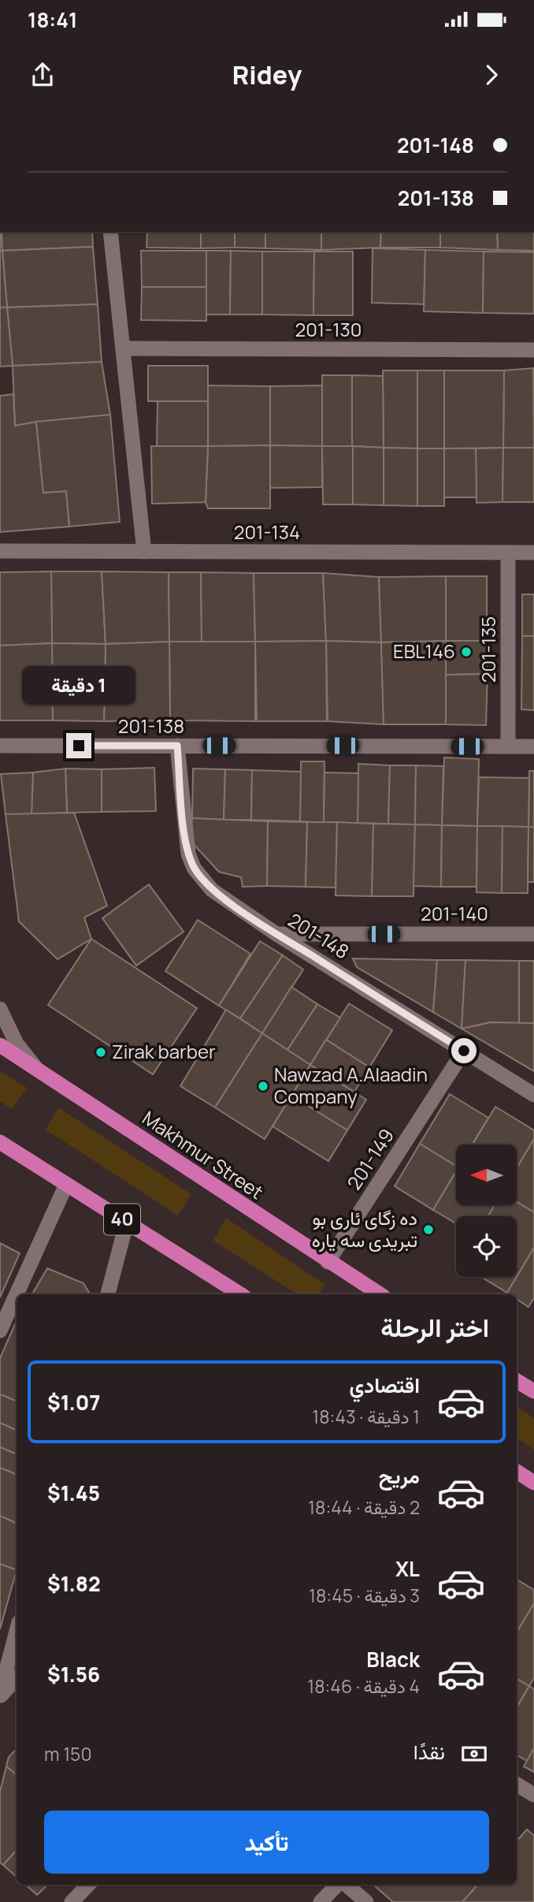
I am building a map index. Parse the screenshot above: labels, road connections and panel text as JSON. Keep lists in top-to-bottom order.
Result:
{
  "streets": {
    "highway": ["Makhmur Street", "40"],
    "street": [
      "201-130",
      "201-134",
      "201-135",
      "201-138",
      "201-140",
      "201-148",
      "201-149"
    ]
  },
  "crossings": [
    ["201-134", "201-135"],
    ["201-135", "201-138"],
    ["201-138", "201-148"],
    ["201-140", "201-148"],
    ["201-148", "201-149"],
    ["Makhmur Street", "201-149"]
  ],
  "places": [
    "EBL146",
    "Zirak barber",
    "Nawzad A.Alaadin Company",
    "ده زگاى ئاری بو تبریدی سە یارە"
  ],
  "north": "left",
  "page": {
    "status": "18:41",
    "header": "Ridey",
    "banner": ["201-148", "201-138"],
    "bubble": "1 دقيقة",
    "heading": "اختر الرحلة",
    "list": [
      {
        "name": "اقتصادي",
        "note": "1 دقيقة · 18:43",
        "value": "$1.07"
      },
      {
        "name": "مريح",
        "note": "2 دقيقة · 18:44",
        "value": "$1.45"
      },
      {
        "name": "XL",
        "note": "3 دقيقة · 18:45",
        "value": "$1.82"
      },
      {
        "name": "Black",
        "note": "4 دقيقة · 18:46",
        "value": "$1.56"
      }
    ],
    "pay": ["نقدًا", "150 m"],
    "buttons": "تأكيد"
  }
}
